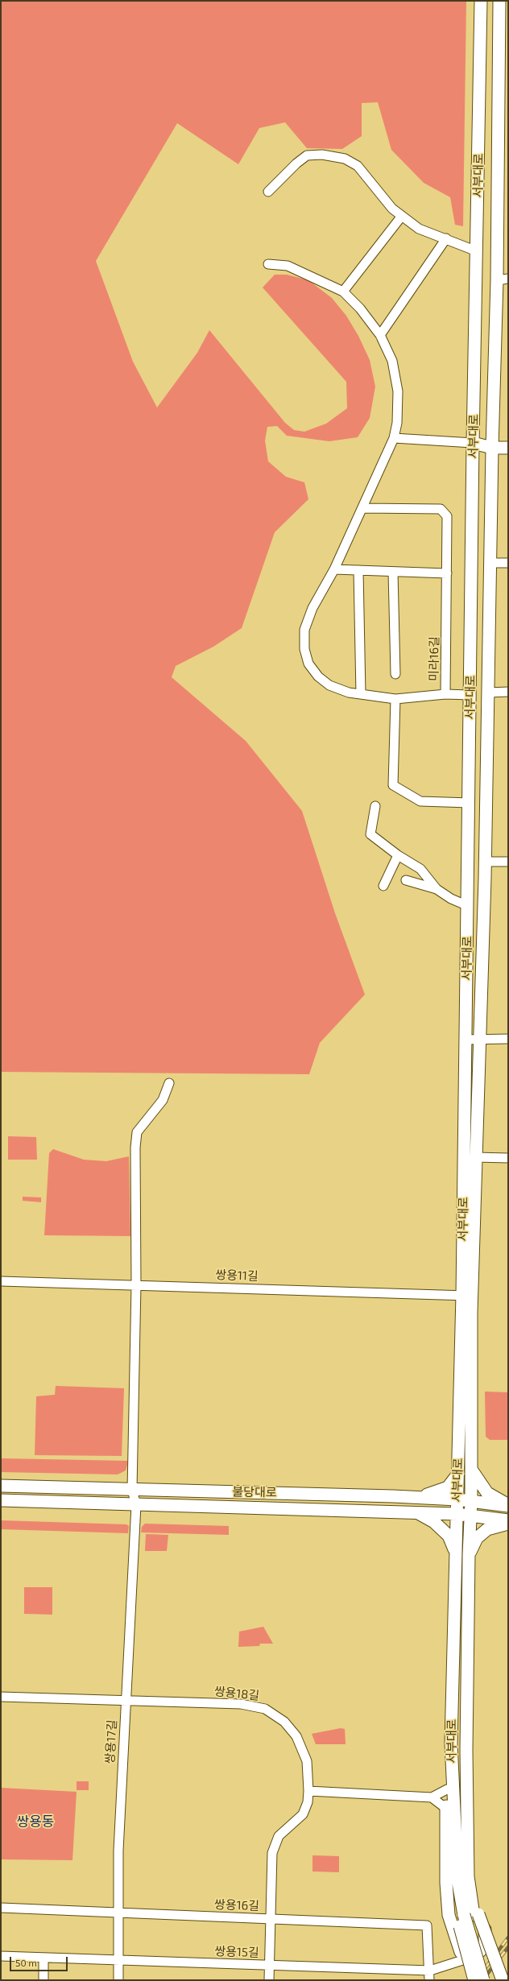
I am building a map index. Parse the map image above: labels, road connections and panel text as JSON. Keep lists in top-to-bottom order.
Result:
{
  "streets": {
    "main road": ["서부대로", "불당대로"],
    "street": [
      "미라16길",
      "쌍용11길",
      "쌍용18길",
      "쌍용17길",
      "쌍용16길",
      "쌍용15길"
    ]
  },
  "crossings": [
    ["서부대로", "쌍용11길"],
    ["서부대로", "불당대로"],
    ["쌍용11길", "쌍용17길"],
    ["불당대로", "쌍용17길"],
    ["쌍용18길", "쌍용17길"],
    ["쌍용18길", "쌍용16길"],
    ["쌍용18길", "쌍용15길"],
    ["쌍용17길", "쌍용16길"],
    ["쌍용17길", "쌍용15길"],
    ["쌍용16길", "쌍용15길"]
  ],
  "districts": ["쌍용동"],
  "scale_bar": "50 m"
}
